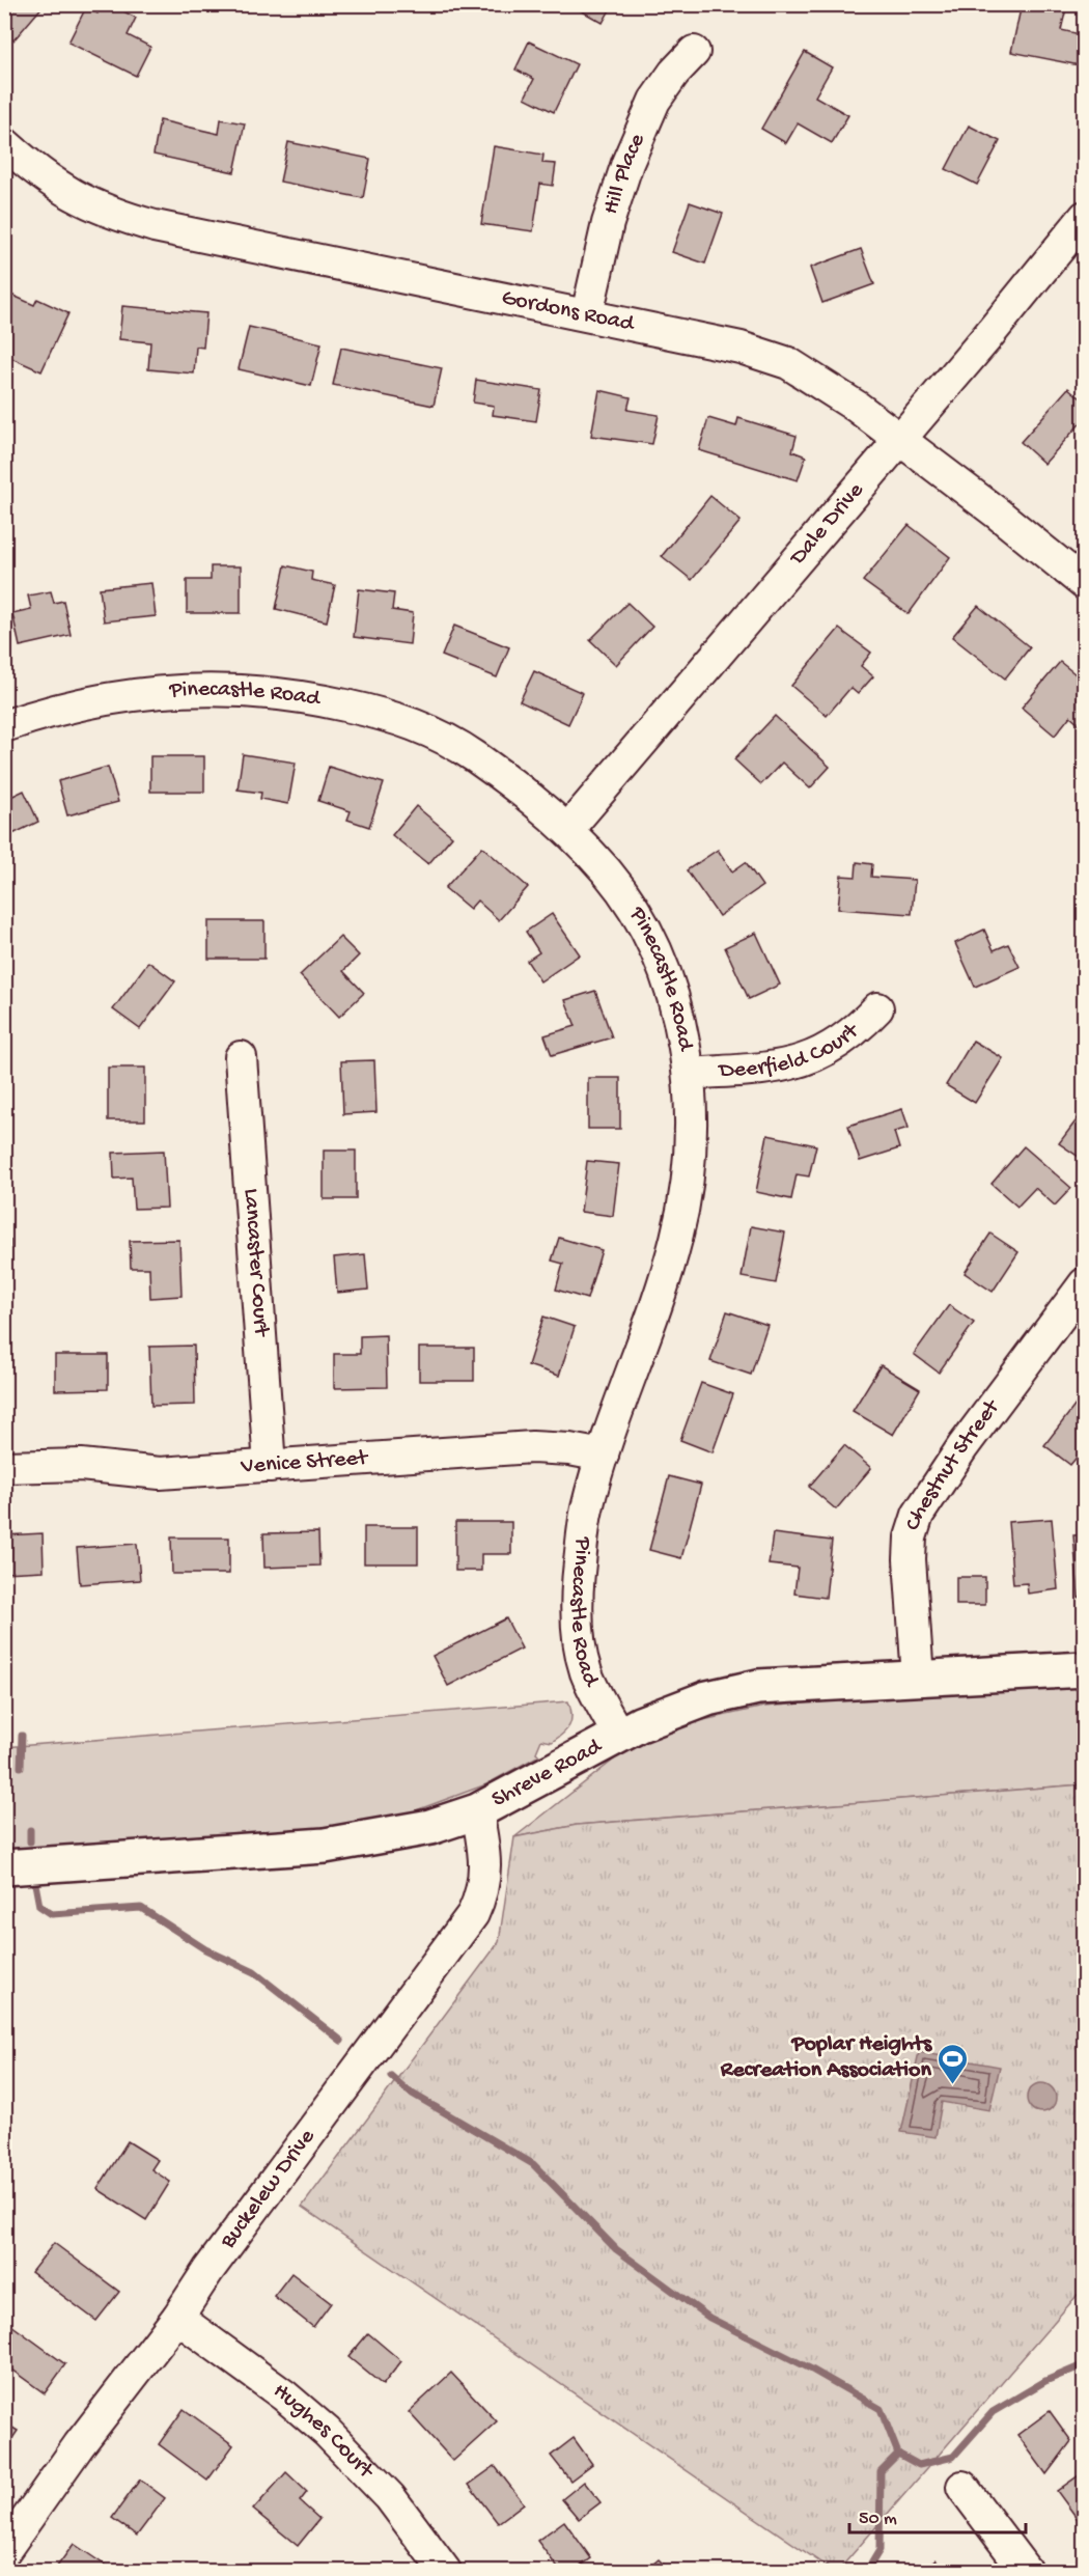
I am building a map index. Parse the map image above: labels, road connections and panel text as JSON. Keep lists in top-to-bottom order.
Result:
{
  "streets": {
    "main road": ["Shreve Road"],
    "street": [
      "Hill Place",
      "Gordons Road",
      "Dale Drive",
      "Pinecastle Road",
      "Deerfield Court",
      "Lancaster Court",
      "Venice Street",
      "Chestnut Street",
      "Buckelew Drive",
      "Hughes Court"
    ]
  },
  "crossings": [
    ["Hill Place", "Gordons Road"],
    ["Gordons Road", "Dale Drive"],
    ["Dale Drive", "Pinecastle Road"],
    ["Pinecastle Road", "Deerfield Court"],
    ["Pinecastle Road", "Venice Street"],
    ["Pinecastle Road", "Shreve Road"],
    ["Lancaster Court", "Venice Street"],
    ["Chestnut Street", "Shreve Road"],
    ["Shreve Road", "Buckelew Drive"],
    ["Buckelew Drive", "Hughes Court"]
  ],
  "places": {
    "sports": ["Poplar Heights Recreation Association"]
  },
  "scale_bar": "50 m"
}
